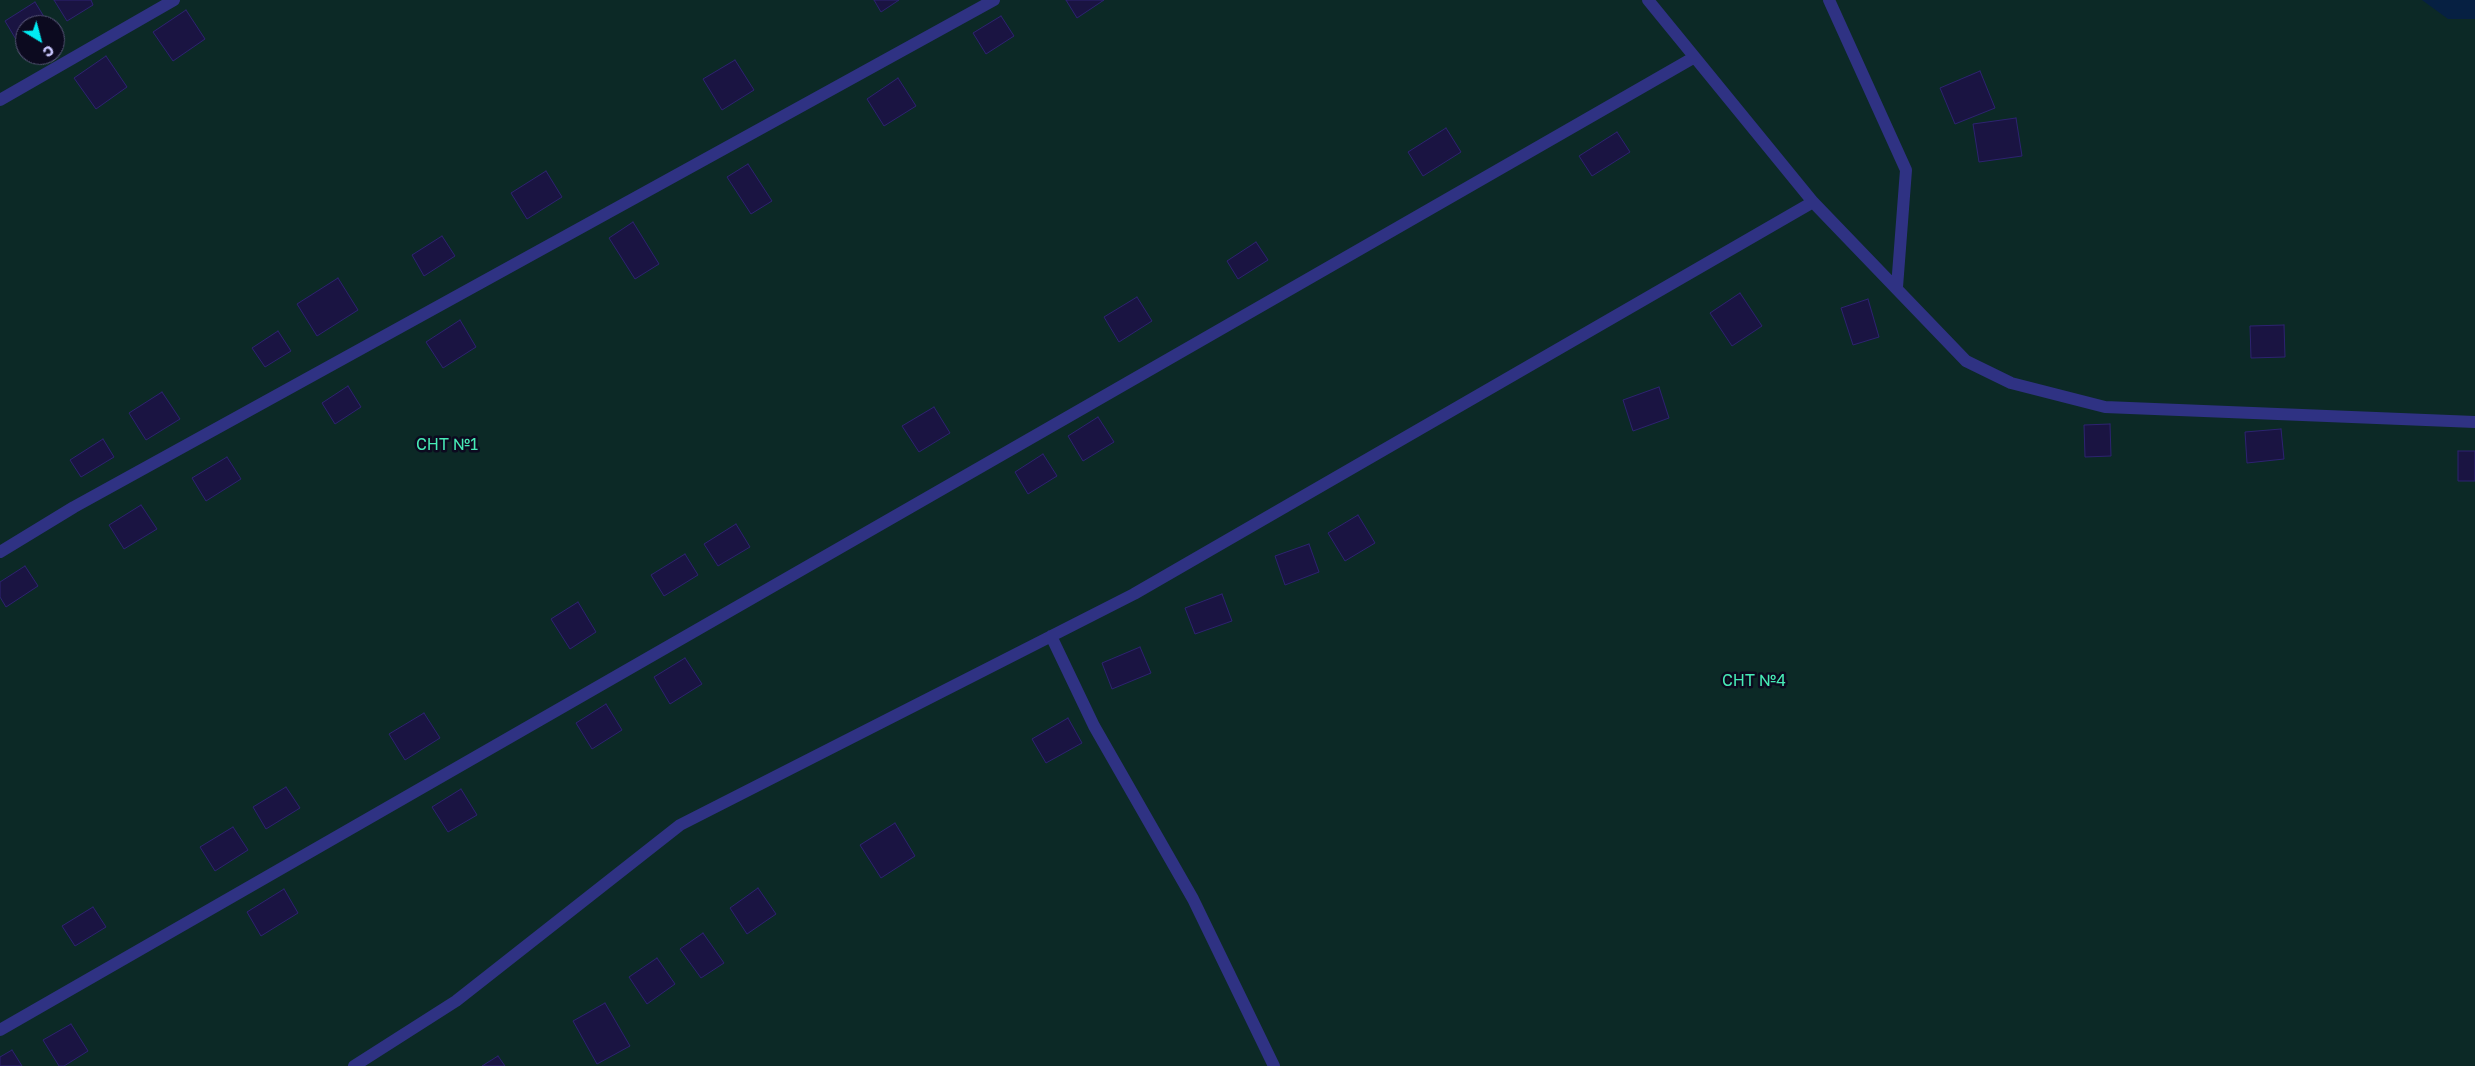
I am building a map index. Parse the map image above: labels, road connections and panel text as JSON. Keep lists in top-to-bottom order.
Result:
{
  "parks": ["СНТ №1", "СНТ №4"],
  "north": "bottom right"
}
